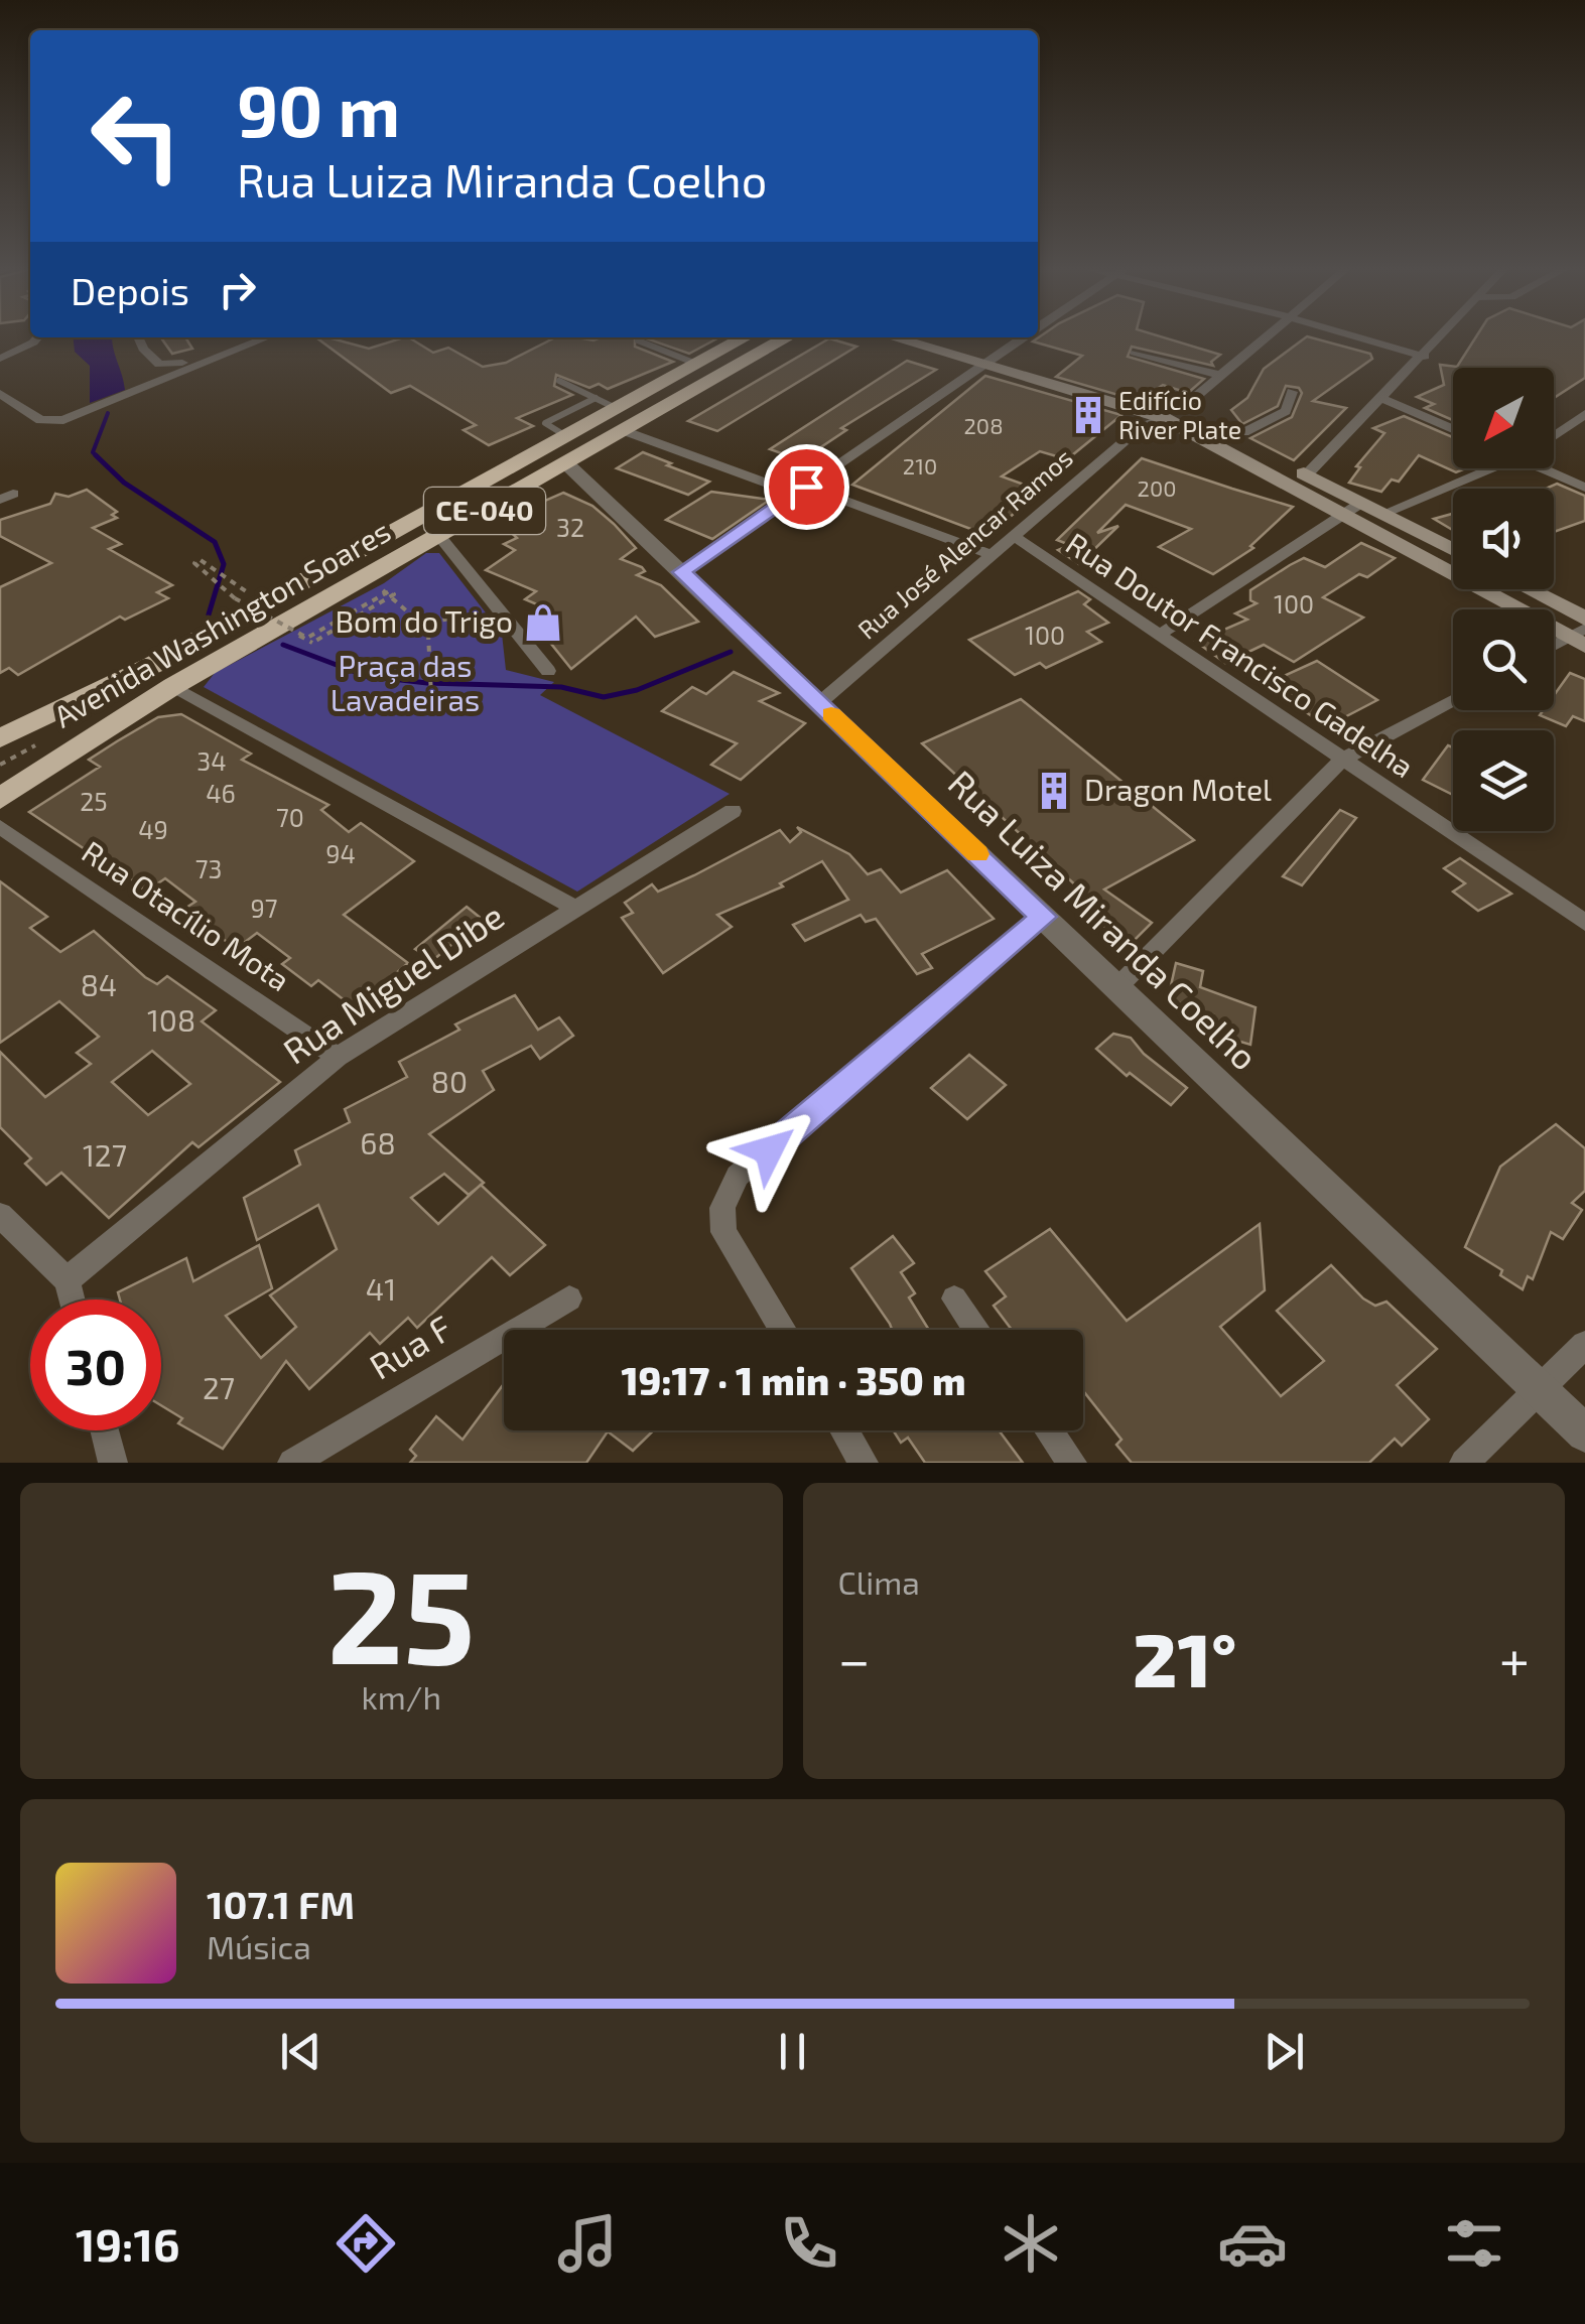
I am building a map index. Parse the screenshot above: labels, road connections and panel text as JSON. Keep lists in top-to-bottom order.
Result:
{
  "streets": {
    "highway": ["CE-040", "Avenida Washington Soares"],
    "street": [
      "Rua José Alencar Ramos",
      "Rua Doutor Francisco Gadelha",
      "Rua Otacílio Mota",
      "Rua Luiza Miranda Coelho",
      "Rua Miguel Dibe",
      "Rua F"
    ]
  },
  "crossings": [
    ["Rua José Alencar Ramos", "Rua Doutor Francisco Gadelha"],
    ["Rua José Alencar Ramos", "Rua Luiza Miranda Coelho"],
    ["Avenida Washington Soares", "Rua Luiza Miranda Coelho"],
    ["Rua Otacílio Mota", "Rua Miguel Dibe"]
  ],
  "parks": ["Praça das Lavadeiras"],
  "places": {
    "building": ["Edifício River Plate", "Dragon Motel"],
    "shop": ["Bom do Trigo"]
  },
  "house_numbers": [
    "208",
    "210",
    "200",
    "32",
    "100",
    "100",
    "34",
    "46",
    "25",
    "70",
    "49",
    "94",
    "73",
    "97",
    "84",
    "108",
    "80",
    "68",
    "127",
    "41",
    "27"
  ],
  "north": "bottom left",
  "page": {
    "turn": ["90 m", "Rua Luiza Miranda Coelho"],
    "then": "Depois",
    "limit": "30",
    "trip": "19:17 · 1 min · 350 m",
    "tile": [
      ["25", "km/h"],
      "Clima"
    ],
    "heat": ["−", "21°", "+"],
    "song": ["107.1 FM", "Música"],
    "tabs": "19:16"
  }
}
